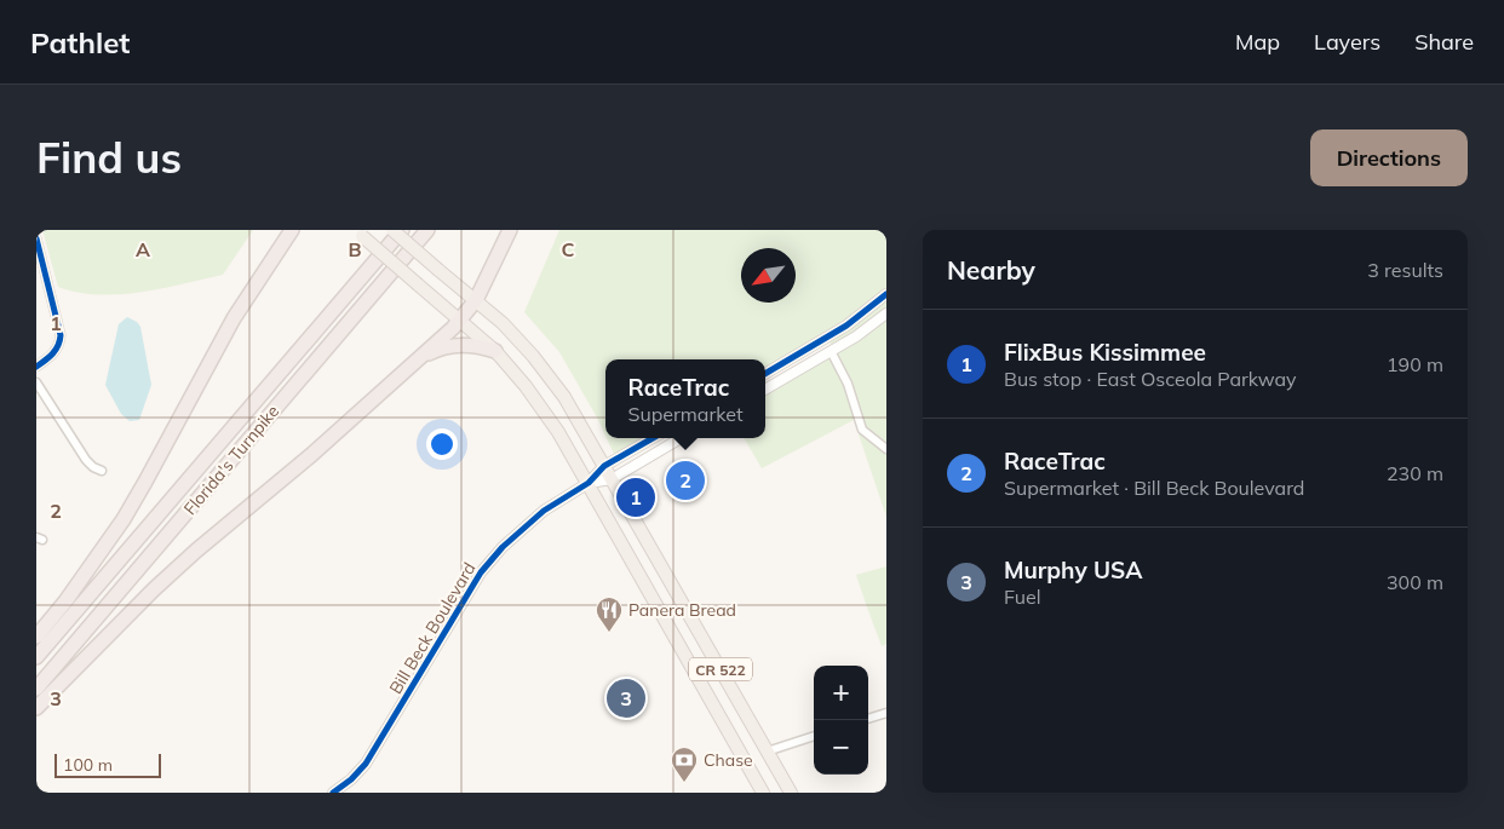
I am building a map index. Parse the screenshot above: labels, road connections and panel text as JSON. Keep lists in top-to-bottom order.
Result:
{
  "streets": {
    "highway": ["Florida's Turnpike"],
    "main road": ["CR 522"],
    "street": ["Bill Beck Boulevard"]
  },
  "crossings": [
    ["Bill Beck Boulevard", "CR 522"]
  ],
  "places": {
    "restaurant": ["Panera Bread"],
    "bank": ["Chase"]
  },
  "scale_bar": "100 m",
  "north": "bottom left",
  "page": {
    "header": "Pathlet",
    "nav": ["Map", "Layers", "Share"],
    "buttons": "Directions",
    "title": "Find us",
    "heading": ["Nearby", "3 results"],
    "list": [
      {
        "mark": "1",
        "name": "FlixBus Kissimmee",
        "note": "Bus stop · East Osceola Parkway",
        "value": "190 m"
      },
      {
        "mark": "2",
        "name": "RaceTrac",
        "note": "Supermarket · Bill Beck Boulevard",
        "value": "230 m"
      },
      {
        "mark": "3",
        "name": "Murphy USA",
        "note": "Fuel",
        "value": "300 m"
      }
    ],
    "popup": ["RaceTrac", "Supermarket"],
    "pins": ["2", "1", "3"],
    "map_buttons": ["+", "−"],
    "scale": "100 m"
  },
  "grid": {
    "columns": ["A", "B", "C"],
    "rows": ["1", "2", "3"]
  }
}
